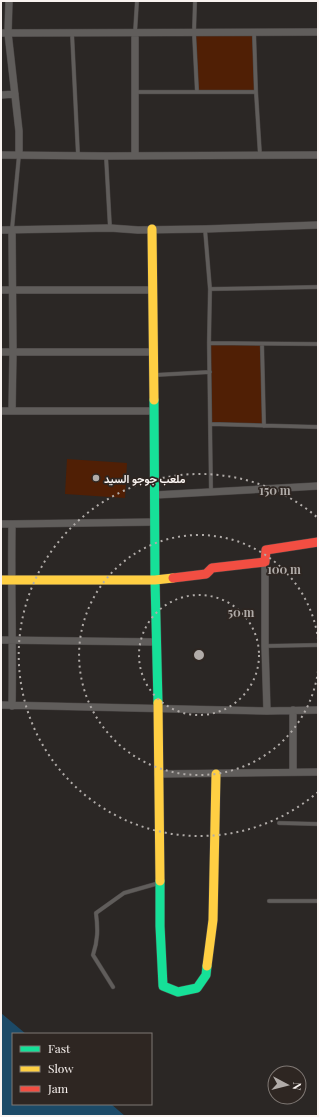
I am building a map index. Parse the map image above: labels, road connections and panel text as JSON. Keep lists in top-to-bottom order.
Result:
{
  "places": ["ملعب جوجو السيد"],
  "legend": ["Fast", "Slow", "Jam"],
  "north": "right",
  "rings": ["150 m", "100 m", "50 m"]
}
